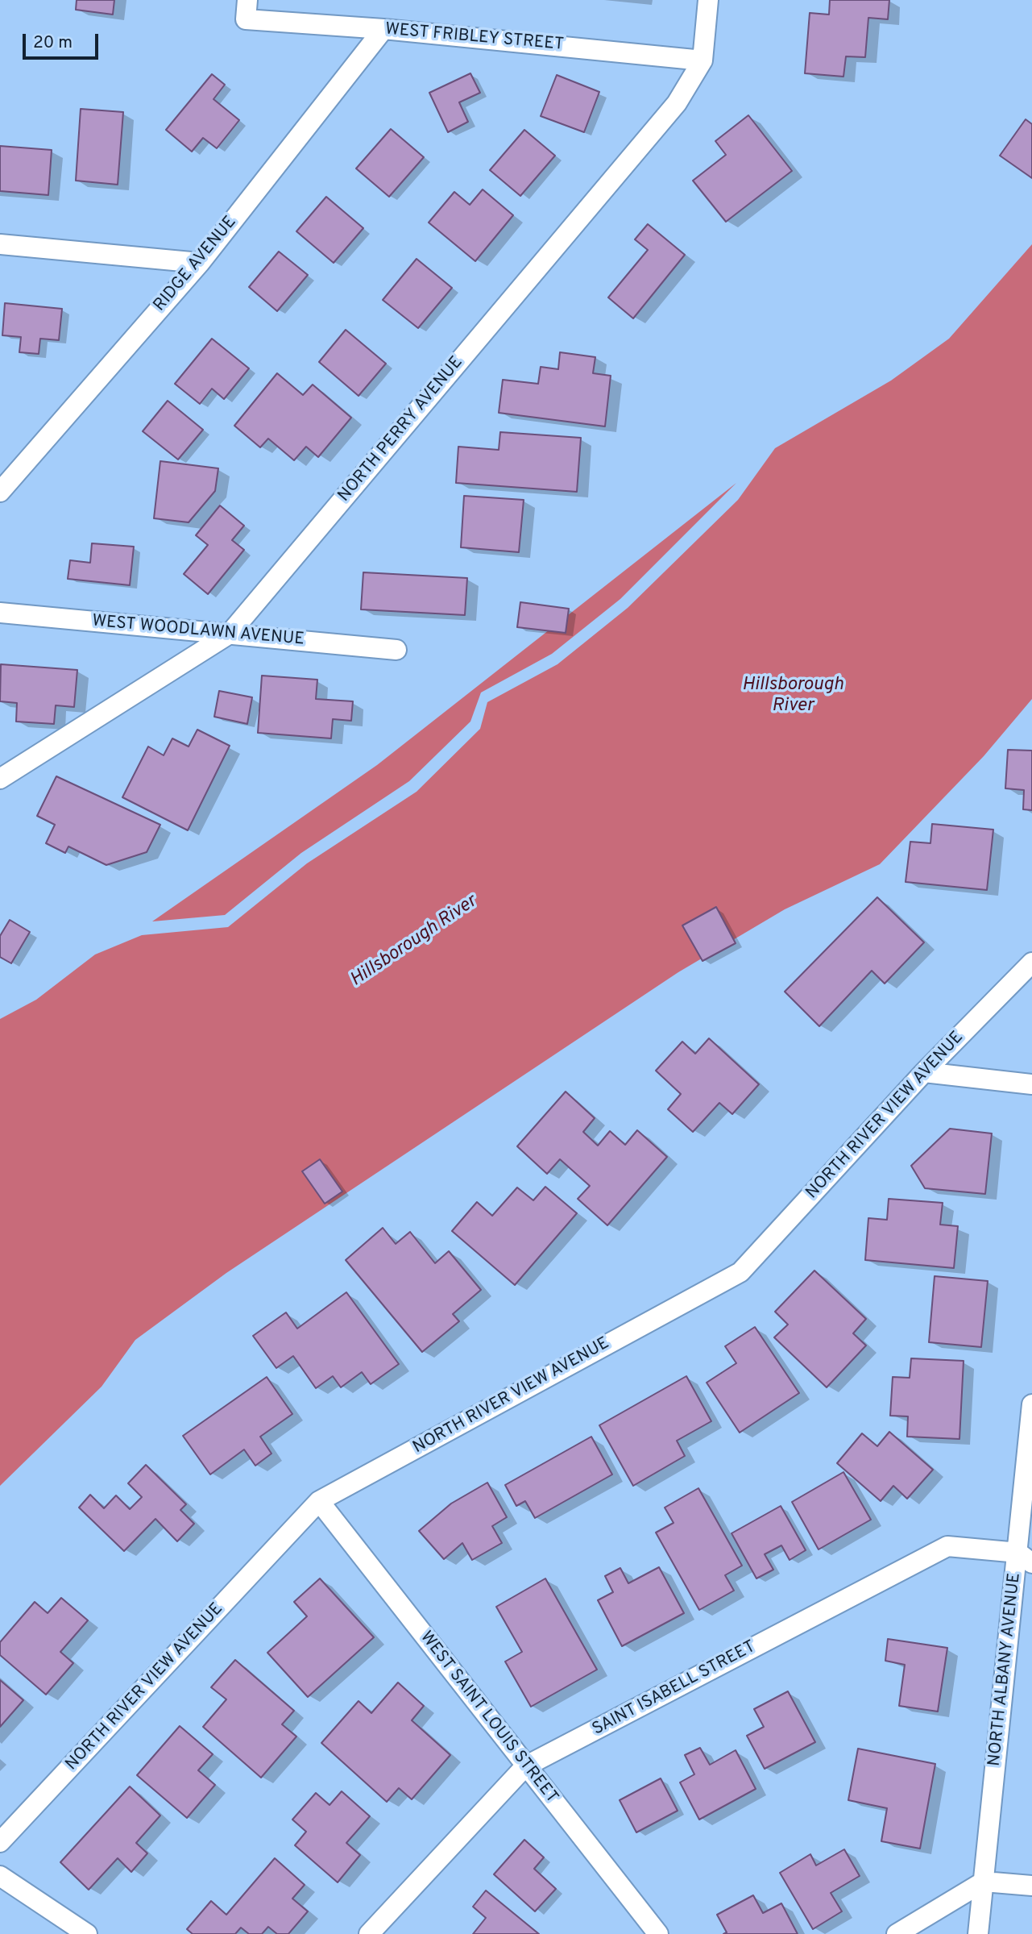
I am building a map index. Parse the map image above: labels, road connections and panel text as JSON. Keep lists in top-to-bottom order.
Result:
{
  "streets": {
    "street": [
      "WEST FRIBLEY STREET",
      "RIDGE AVENUE",
      "NORTH PERRY AVENUE",
      "WEST WOODLAWN AVENUE",
      "NORTH RIVER VIEW AVENUE",
      "NORTH ALBANY AVENUE",
      "SAINT ISABELL STREET",
      "WEST SAINT LOUIS STREET"
    ]
  },
  "crossings": [
    ["WEST FRIBLEY STREET", "RIDGE AVENUE"],
    ["WEST FRIBLEY STREET", "NORTH PERRY AVENUE"],
    ["NORTH PERRY AVENUE", "WEST WOODLAWN AVENUE"],
    ["NORTH RIVER VIEW AVENUE", "WEST SAINT LOUIS STREET"],
    ["NORTH ALBANY AVENUE", "SAINT ISABELL STREET"],
    ["SAINT ISABELL STREET", "WEST SAINT LOUIS STREET"]
  ],
  "water": ["Hillsborough River"],
  "scale_bar": "20 m"
}
